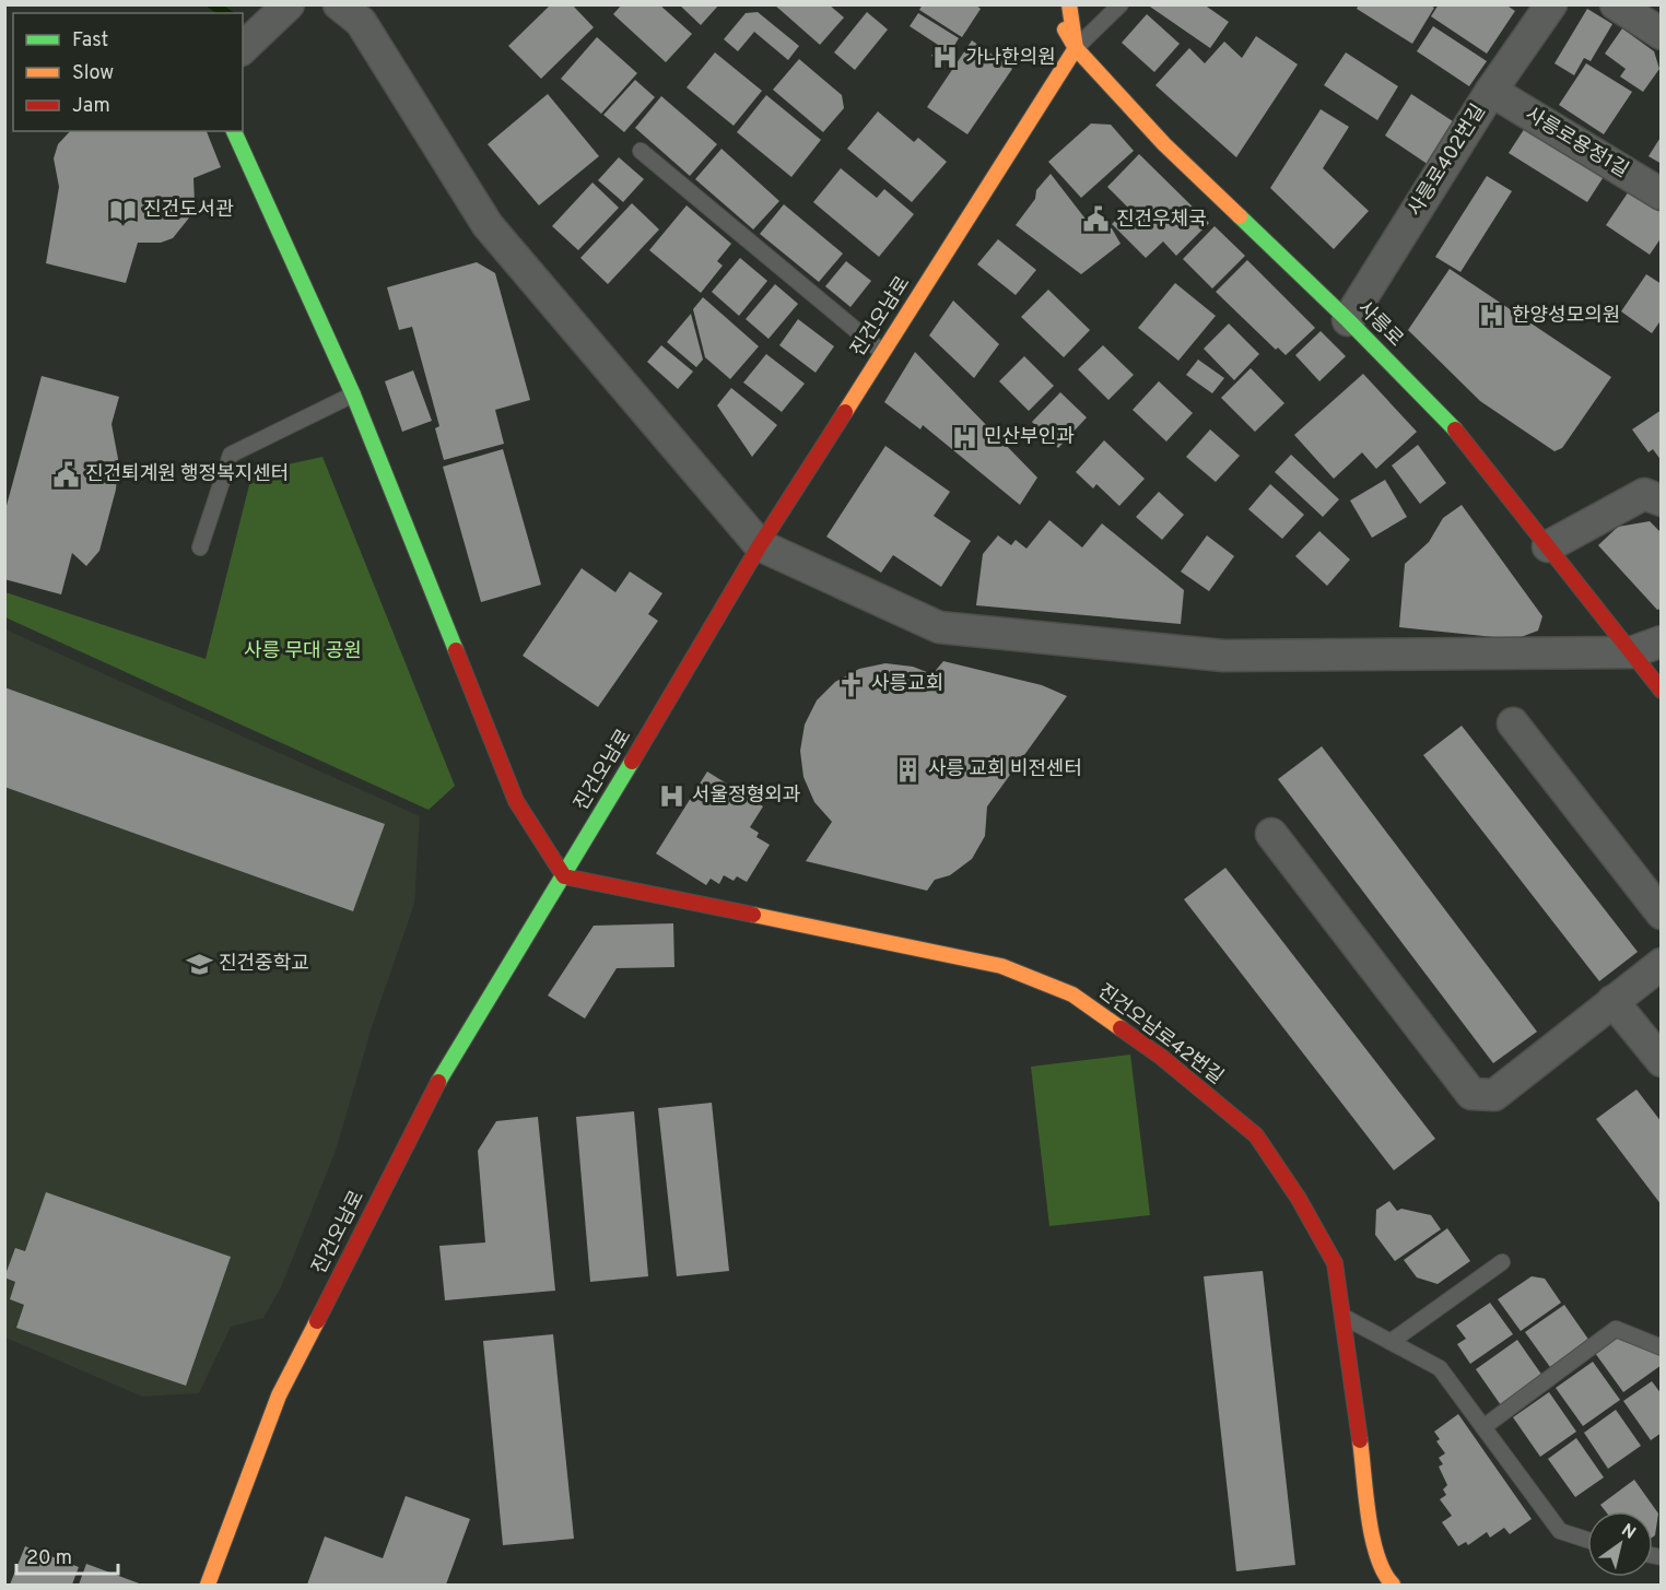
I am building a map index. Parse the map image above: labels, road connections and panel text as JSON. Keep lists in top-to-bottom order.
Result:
{
  "streets": {
    "street": [
      "사릉로용정1길",
      "사릉로402번길",
      "진건오남로",
      "사릉로",
      "진건오남로42번길"
    ]
  },
  "crossings": [
    ["사릉로용정1길", "사릉로402번길"],
    ["사릉로402번길", "사릉로"],
    ["진건오남로", "사릉로"],
    ["진건오남로", "진건오남로42번길"]
  ],
  "parks": ["사릉 무대 공원"],
  "places": {
    "hospital": [
      "가나한의원",
      "한양성모의원",
      "민산부인과",
      "서울정형외과"
    ],
    "library": ["진건도서관"],
    "public building": ["진건우체국", "진건퇴계원 행정복지센터"],
    "church": ["사릉교회"],
    "building": ["사릉 교회 비전센터"],
    "school or university": ["진건중학교"]
  },
  "legend": ["Fast", "Slow", "Jam"],
  "scale_bar": "20 m",
  "north": "top right"
}
